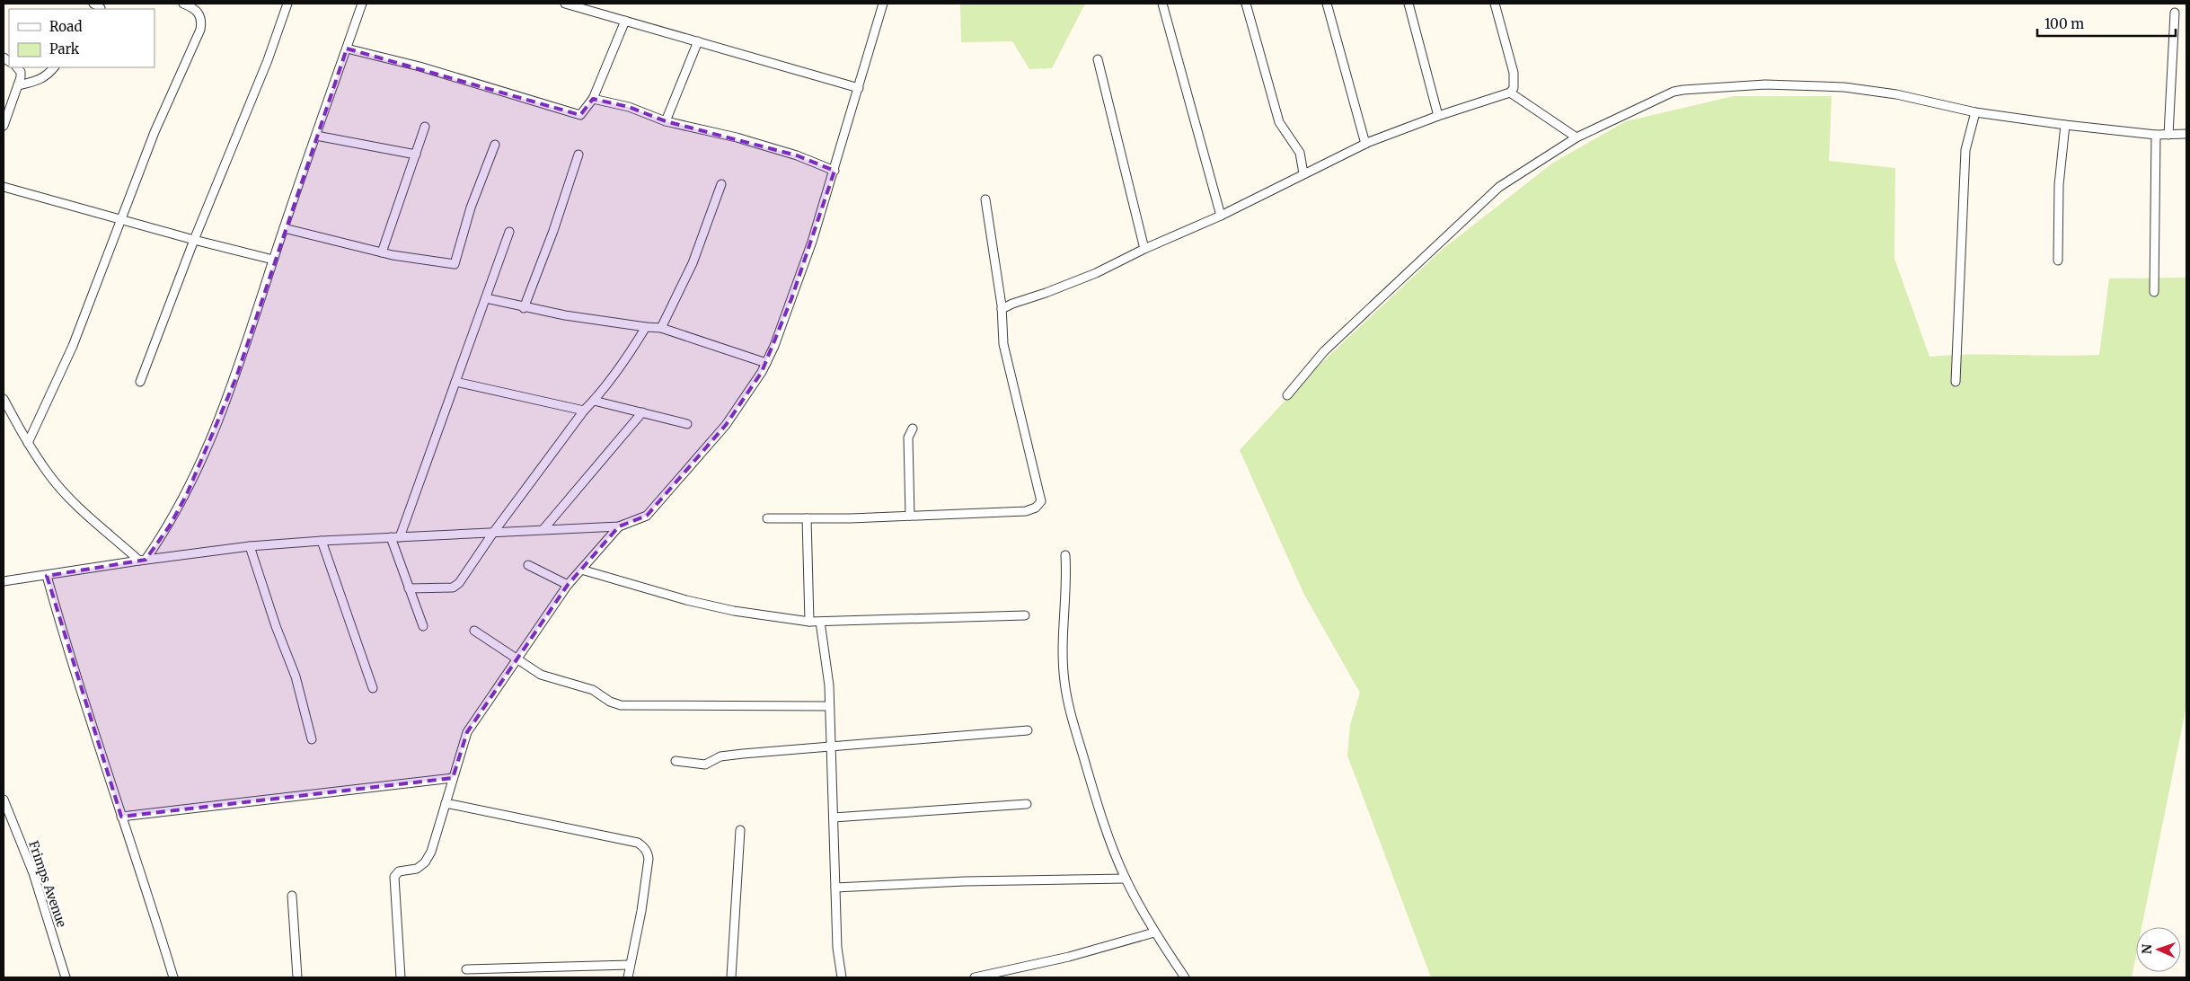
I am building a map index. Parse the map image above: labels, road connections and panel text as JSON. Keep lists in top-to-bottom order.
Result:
{
  "streets": {
    "street": ["Frimps Avenue"]
  },
  "legend": ["Road", "Park"],
  "scale_bar": "100 m",
  "north": "left"
}
